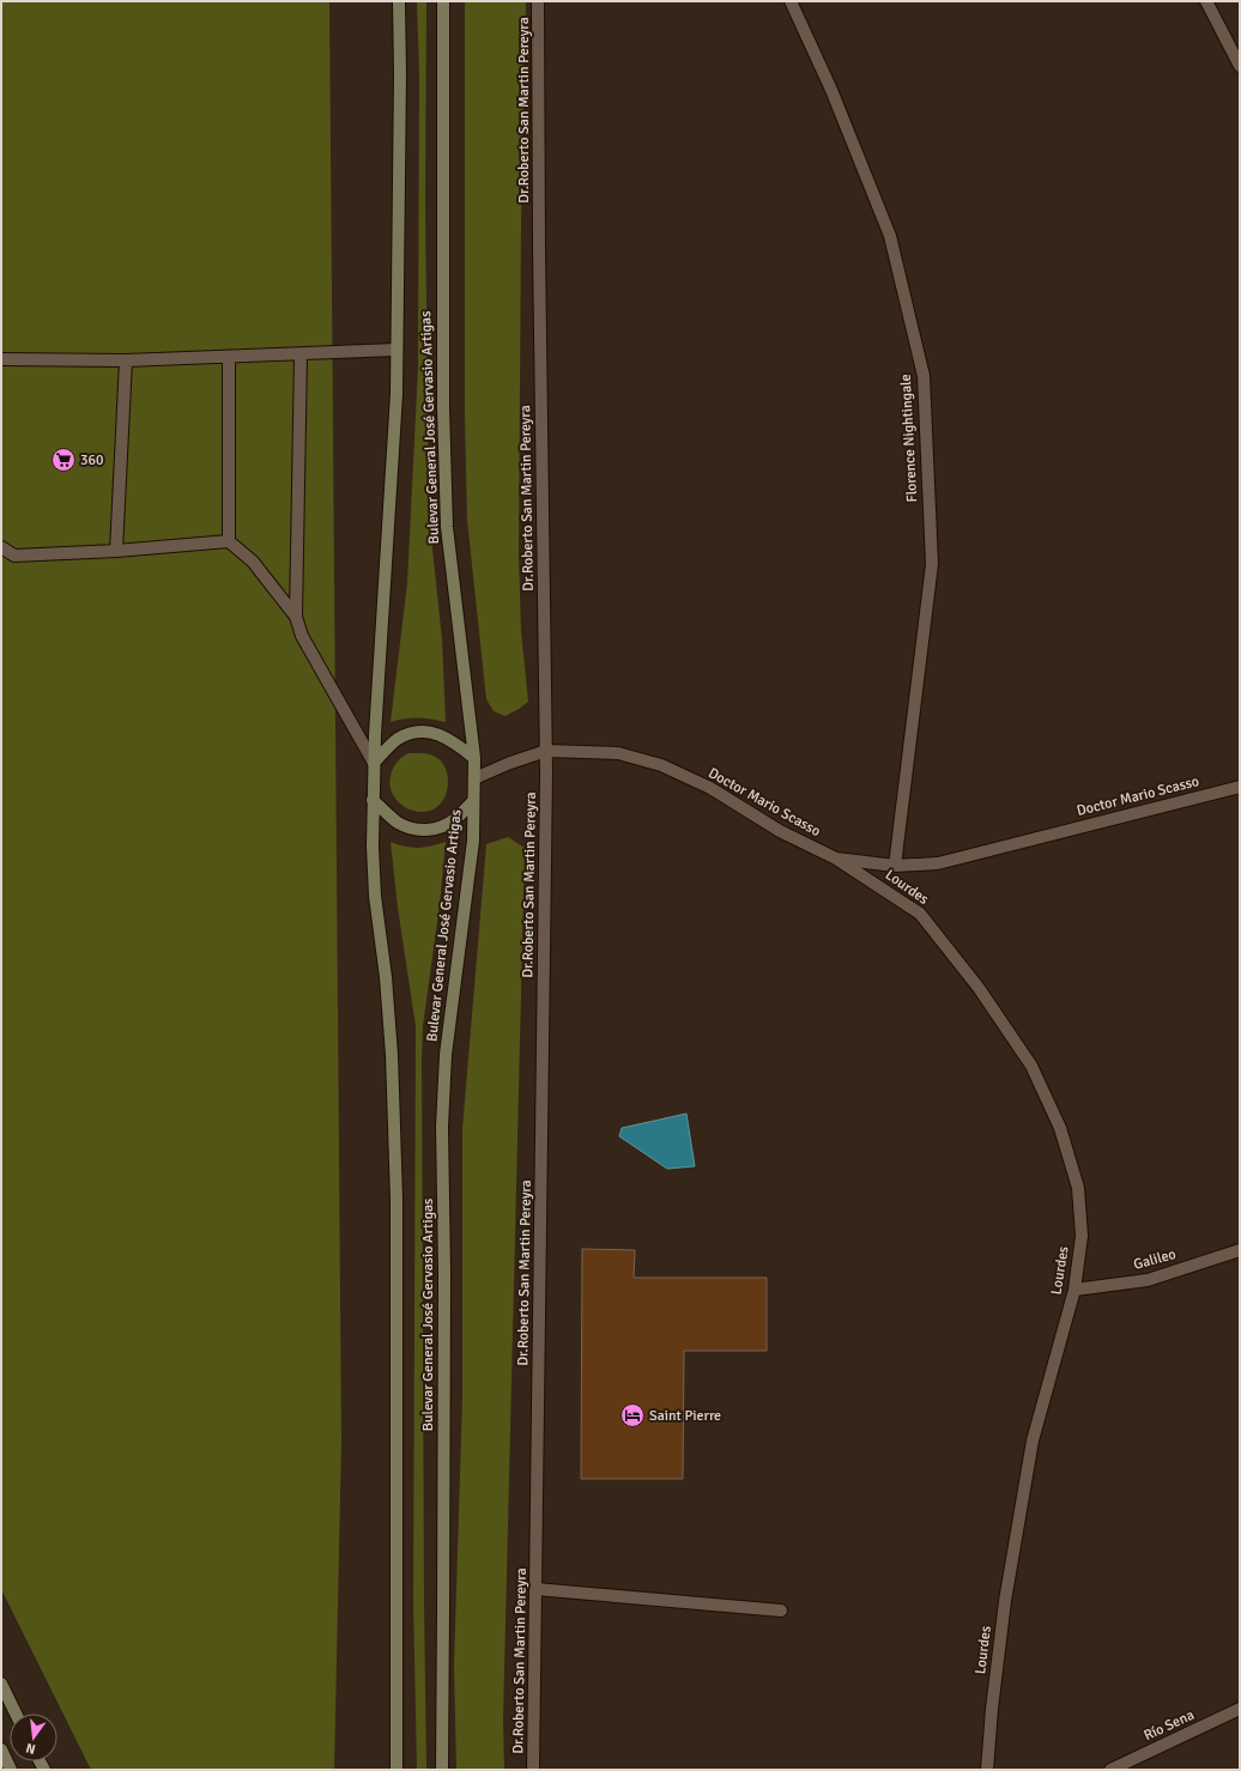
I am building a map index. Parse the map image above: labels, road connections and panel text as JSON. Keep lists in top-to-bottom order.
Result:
{
  "streets": {
    "main road": ["Bulevar General José Gervasio Artigas"],
    "street": [
      "Dr.Roberto San Martin Pereyra",
      "Florence Nightingale",
      "Doctor Mario Scasso",
      "Lourdes",
      "Galileo",
      "Río Sena"
    ]
  },
  "crossings": [
    ["Dr.Roberto San Martin Pereyra", "Doctor Mario Scasso"],
    ["Bulevar General José Gervasio Artigas", "Doctor Mario Scasso"],
    ["Florence Nightingale", "Doctor Mario Scasso"],
    ["Doctor Mario Scasso", "Lourdes"],
    ["Lourdes", "Galileo"]
  ],
  "places": {
    "supermarket": ["360"],
    "hotel": ["Saint Pierre"]
  },
  "north": "bottom"
}
